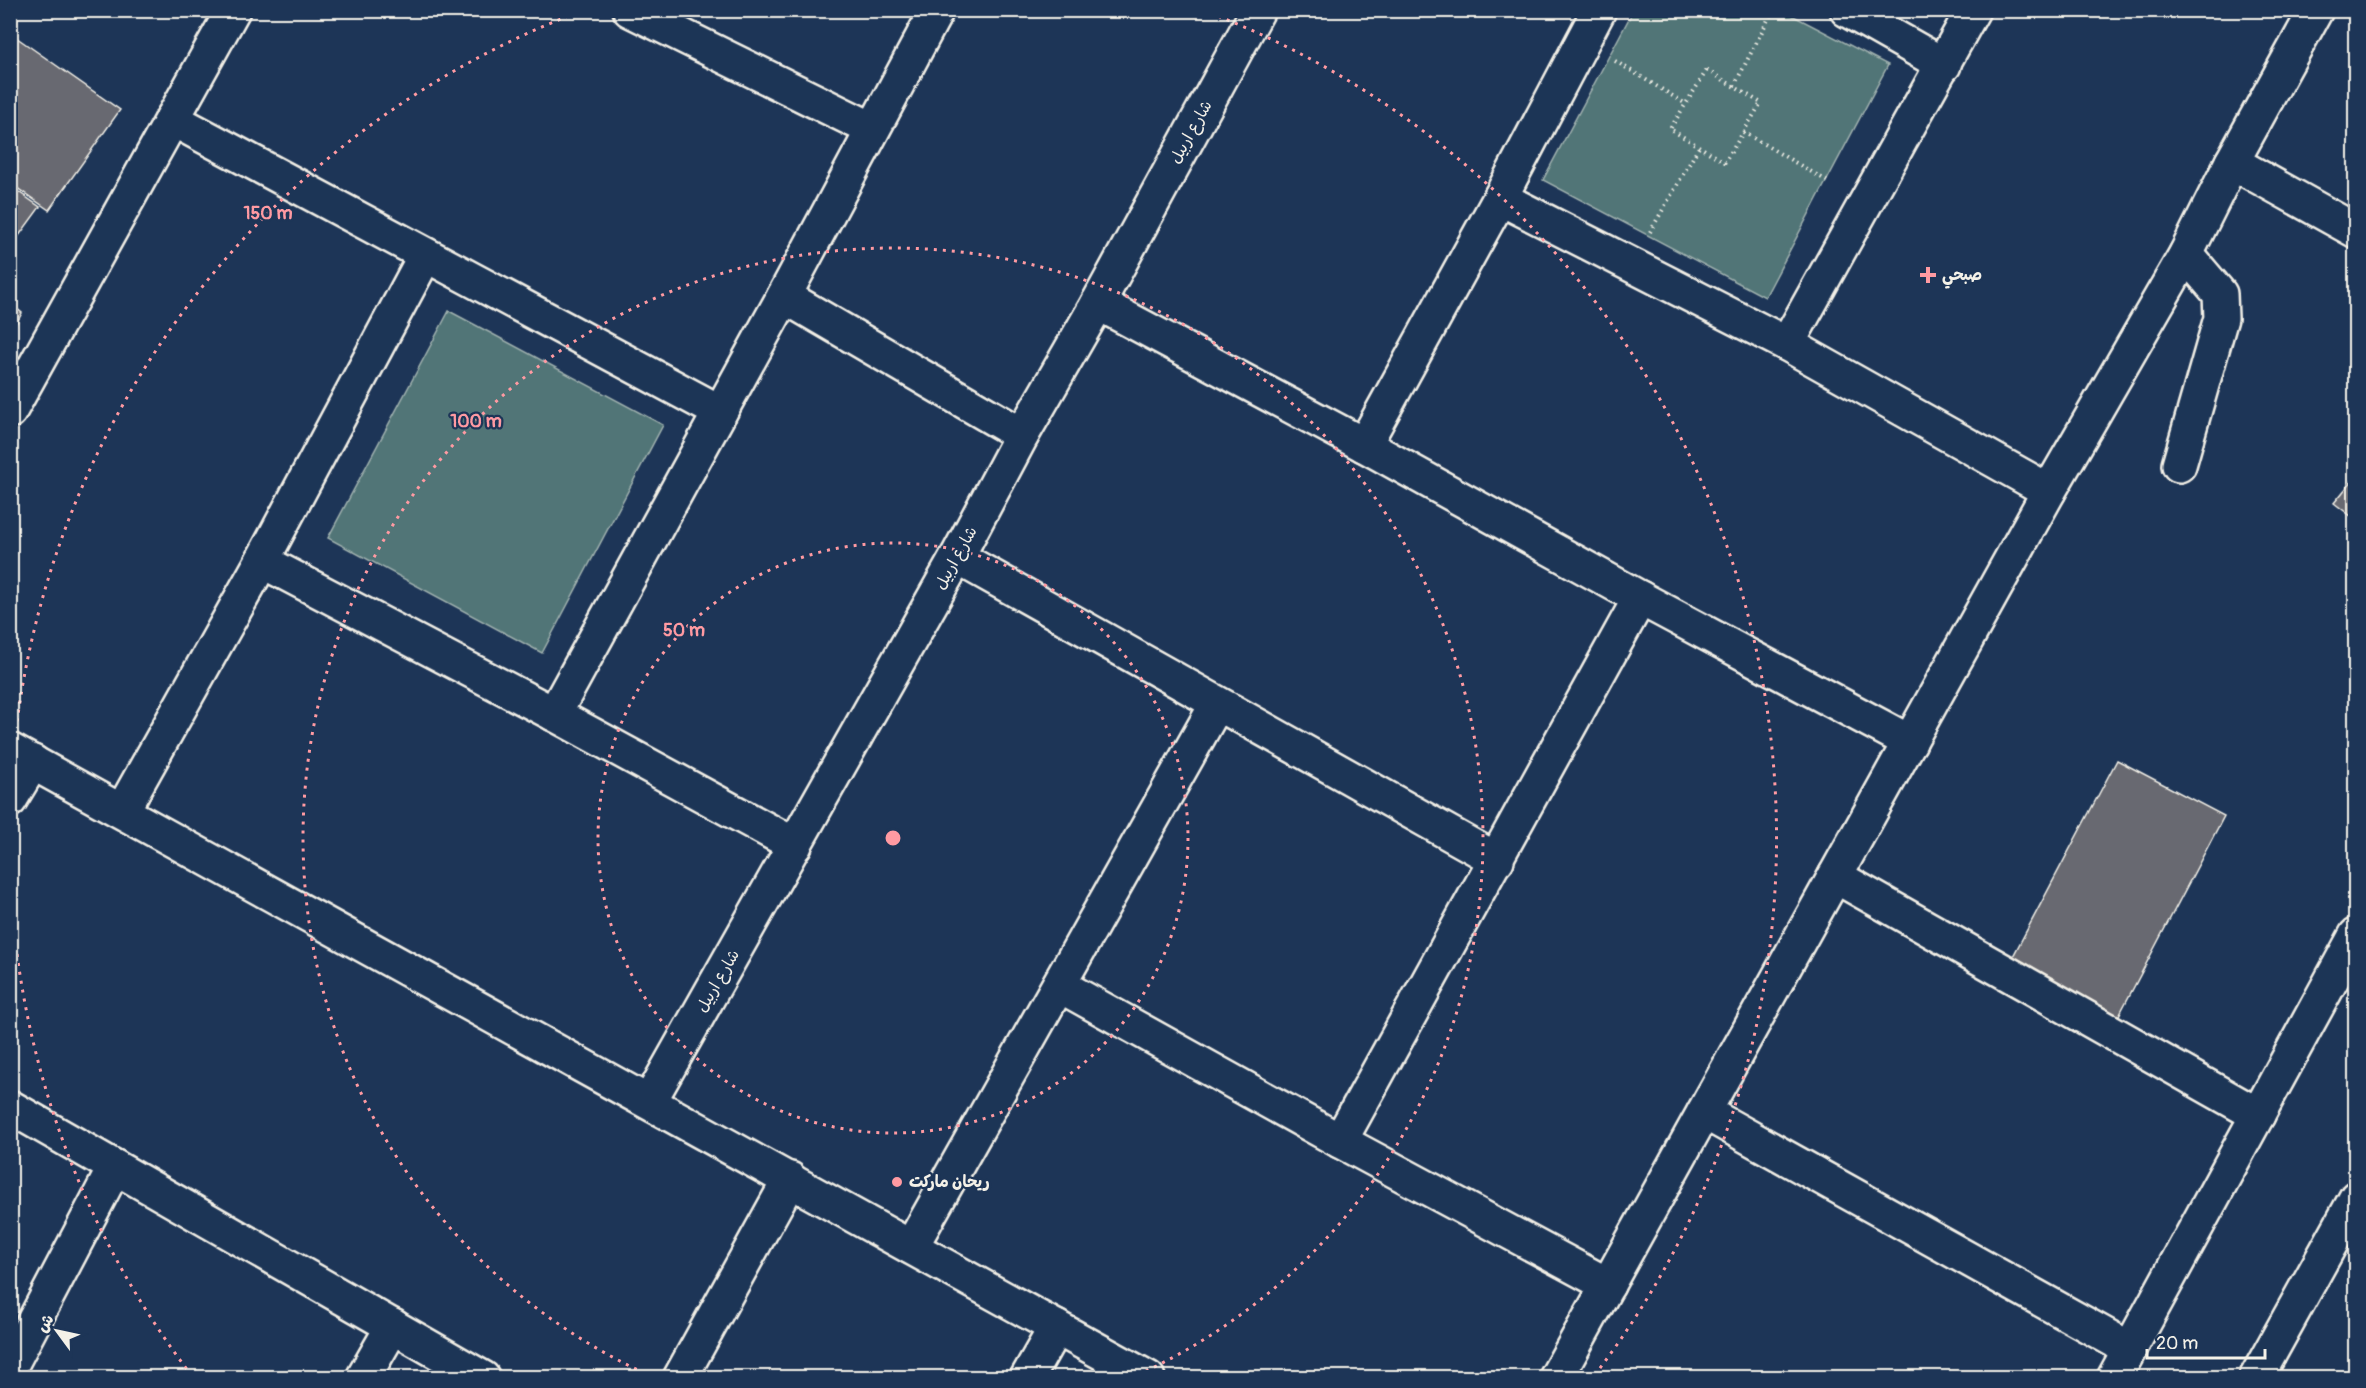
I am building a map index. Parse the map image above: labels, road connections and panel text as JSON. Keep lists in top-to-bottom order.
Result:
{
  "streets": {
    "street": ["شارع اربيل"]
  },
  "places": {
    "health": ["صبحي"],
    "other": ["ريحان ماركت"]
  },
  "scale_bar": "20 m",
  "north": "top left",
  "rings": ["150 m", "100 m", "50 m"]
}
